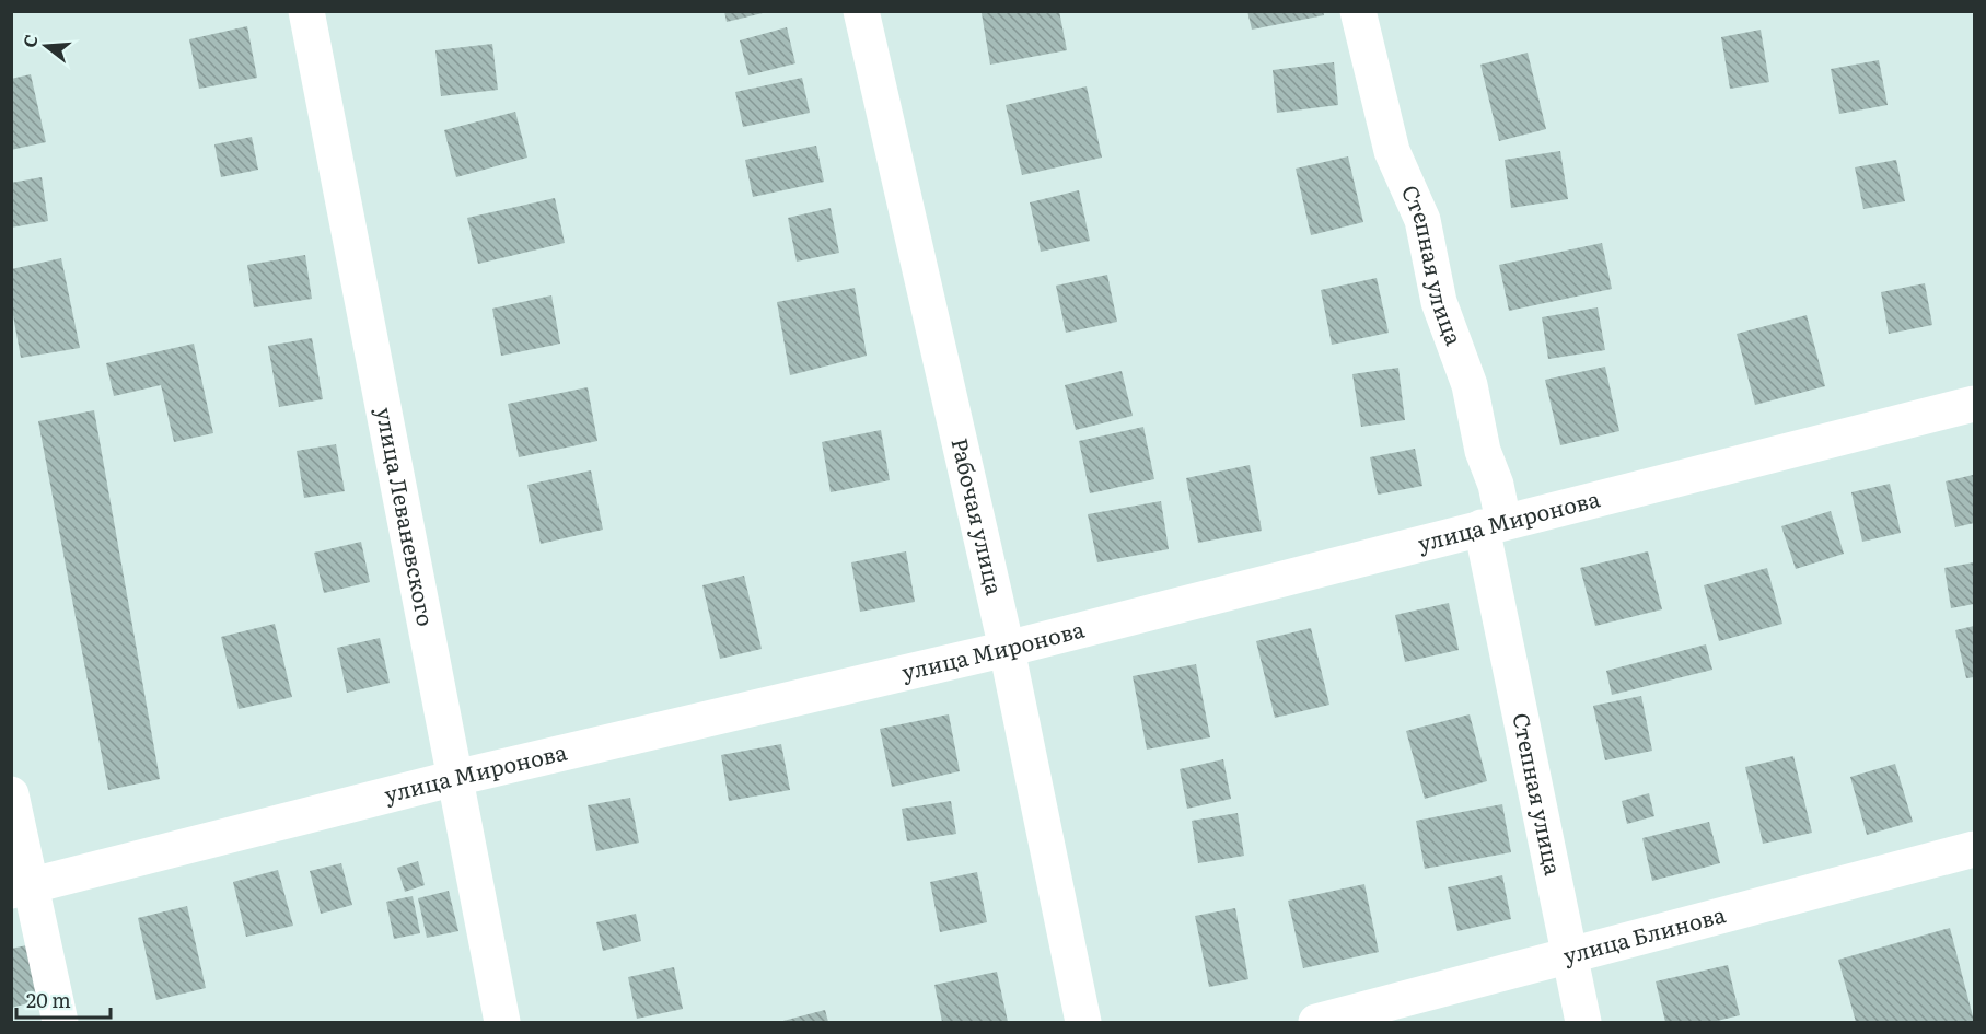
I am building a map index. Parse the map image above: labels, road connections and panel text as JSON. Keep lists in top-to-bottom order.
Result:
{
  "streets": {
    "street": [
      "Степная улица",
      "улица Леваневского",
      "Рабочая улица",
      "улица Миронова",
      "улица Блинова"
    ]
  },
  "crossings": [
    ["Степная улица", "улица Миронова"],
    ["Степная улица", "улица Блинова"],
    ["улица Леваневского", "улица Миронова"],
    ["Рабочая улица", "улица Миронова"]
  ],
  "scale_bar": "20 m",
  "north": "left"
}
